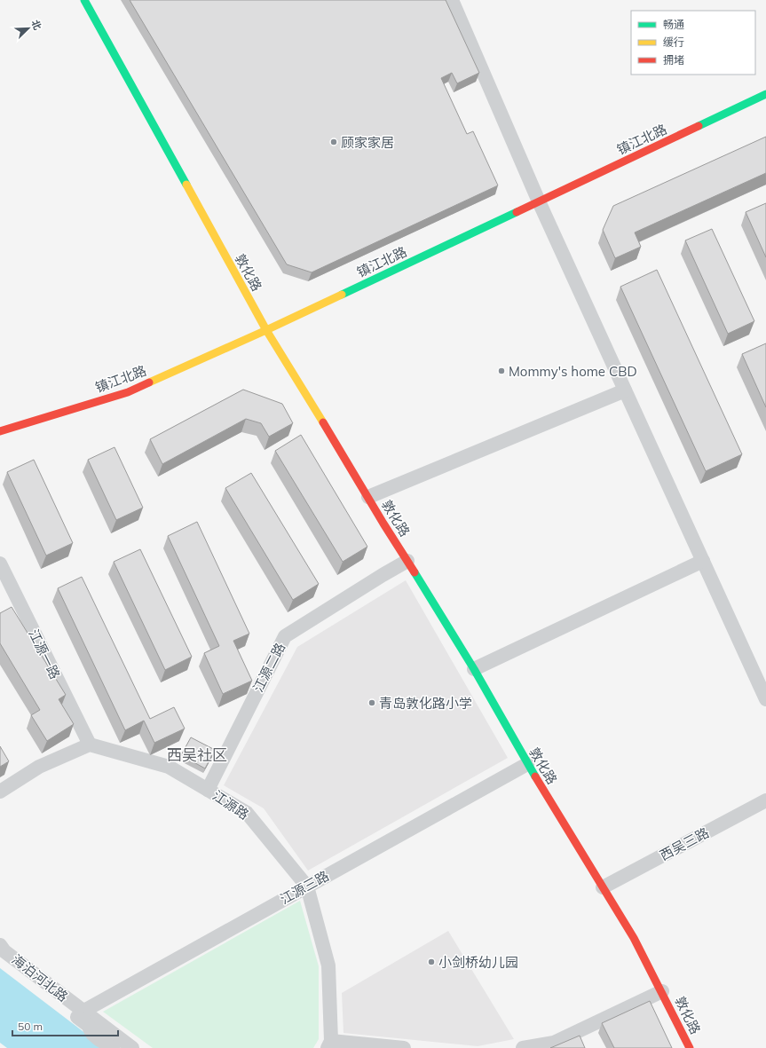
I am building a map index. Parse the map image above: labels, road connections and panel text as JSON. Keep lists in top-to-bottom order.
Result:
{
  "streets": {
    "street": [
      "镇江北路",
      "敦化路",
      "江源一路",
      "江源二路",
      "江源路",
      "西吴三路",
      "江源三路",
      "海泊河北路"
    ]
  },
  "crossings": [
    ["镇江北路", "敦化路"],
    ["敦化路", "江源二路"],
    ["敦化路", "西吴三路"],
    ["敦化路", "江源三路"],
    ["江源一路", "江源路"],
    ["江源二路", "江源路"],
    ["江源路", "江源三路"],
    ["江源三路", "海泊河北路"]
  ],
  "districts": ["西吴社区"],
  "places": [
    "顾家家居",
    "Mommy's home CBD",
    "青岛敦化路小学",
    "小剑桥幼儿园"
  ],
  "legend": ["畅通", "缓行", "拥堵"],
  "scale_bar": "50 m",
  "north": "top right"
}
